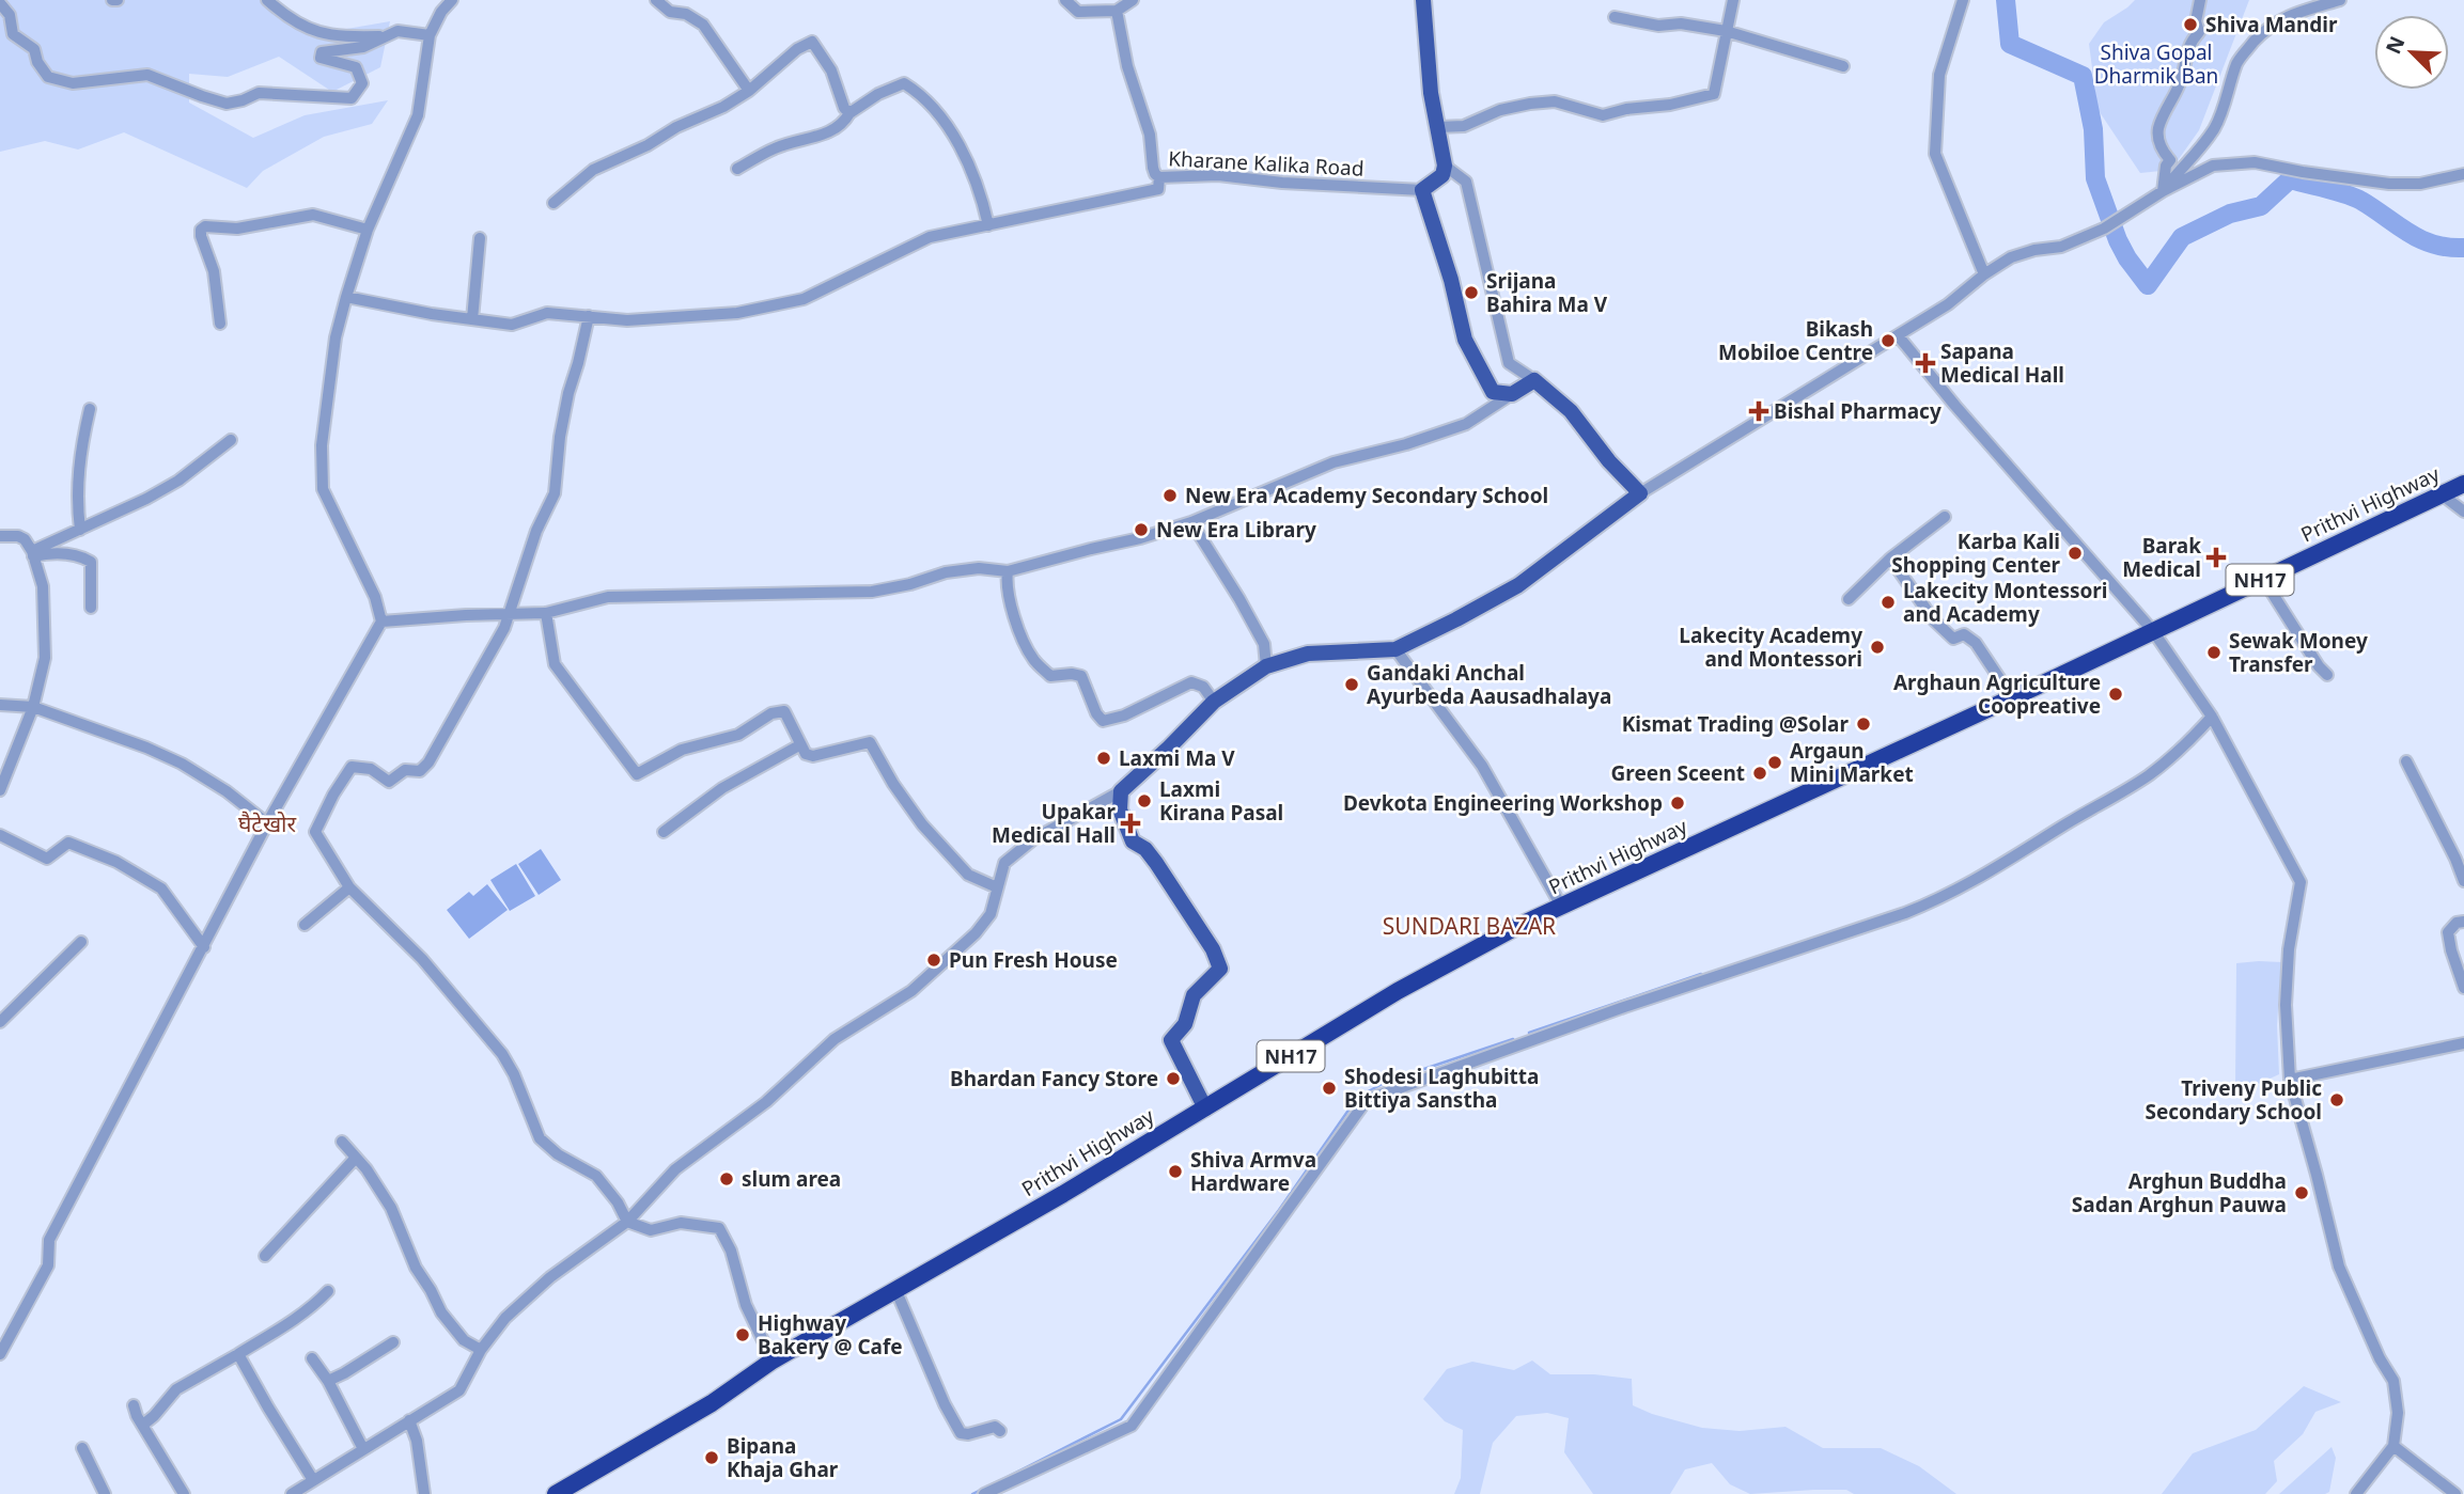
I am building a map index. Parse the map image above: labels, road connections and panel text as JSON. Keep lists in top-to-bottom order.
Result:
{
  "streets": {
    "highway": ["Prithvi Highway", "NH17"],
    "street": ["Kharane Kalika Road"]
  },
  "districts": ["घैटेखोर", "SUNDARI BAZAR"],
  "parks": ["Shiva Gopal Dharmik Ban"],
  "places": {
    "other": [
      "Shiva Mandir",
      "Srijana Bahira Ma V",
      "Bikash Mobiloe Centre",
      "New Era Academy Secondary School",
      "New Era Library",
      "Karba Kali Shopping Center",
      "Lakecity Montessori and Academy",
      "Lakecity Academy and Montessori",
      "Sewak Money Transfer",
      "Gandaki Anchal Ayurbeda Aausadhalaya",
      "Arghaun Agriculture Coopreative",
      "Kismat Trading @Solar",
      "Laxmi Ma V",
      "Argaun Mini Market",
      "Green Sceent",
      "Laxmi Kirana Pasal",
      "Devkota Engineering Workshop",
      "Pun Fresh House",
      "Bhardan Fancy Store",
      "Shodesi Laghubitta Bittiya Sanstha",
      "Triveny Public Secondary School",
      "Shiva Armva Hardware",
      "slum area",
      "Arghun Buddha Sadan Arghun Pauwa",
      "Highway Bakery @ Cafe",
      "Bipana Khaja Ghar"
    ],
    "health": [
      "Sapana Medical Hall",
      "Bishal Pharmacy",
      "Barak Medical",
      "Upakar Medical Hall"
    ]
  },
  "north": "top left"
}
